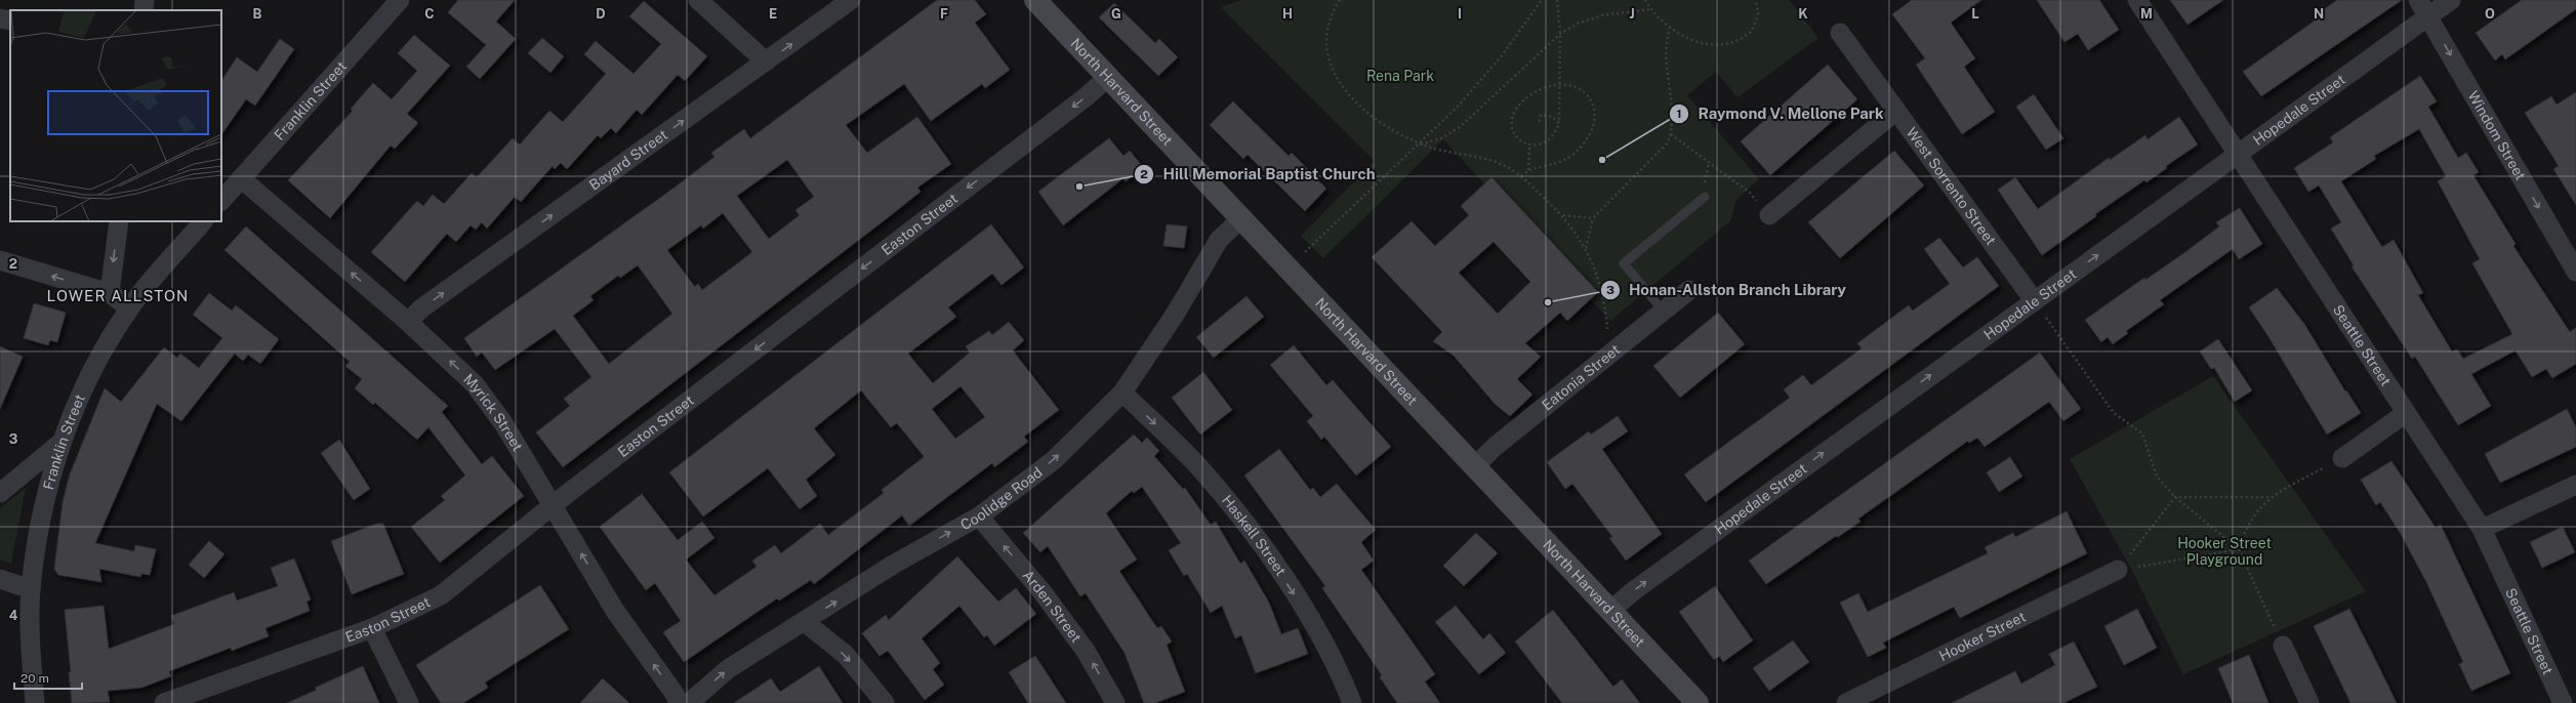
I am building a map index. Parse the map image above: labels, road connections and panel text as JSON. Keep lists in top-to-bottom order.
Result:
{
  "streets": {
    "main road": ["North Harvard Street"],
    "street": [
      "Franklin Street",
      "Hopedale Street",
      "Windom Street",
      "Bayard Street",
      "West Sorrento Street",
      "Easton Street",
      "Seattle Street",
      "Eatonia Street",
      "Myrick Street",
      "Coolidge Road",
      "Haskell Street",
      "Arden Street",
      "Hooker Street"
    ]
  },
  "crossings": [
    ["North Harvard Street", "Hopedale Street"],
    ["North Harvard Street", "Easton Street"],
    ["North Harvard Street", "Eatonia Street"],
    ["North Harvard Street", "Coolidge Road"],
    ["Franklin Street", "Myrick Street"],
    ["Hopedale Street", "Windom Street"],
    ["Hopedale Street", "West Sorrento Street"],
    ["Hopedale Street", "Seattle Street"],
    ["Bayard Street", "Myrick Street"],
    ["Easton Street", "Myrick Street"],
    ["Coolidge Road", "Haskell Street"],
    ["Coolidge Road", "Arden Street"]
  ],
  "one_way": [
    "Hopedale Street",
    "Windom Street",
    "Bayard Street",
    "Easton Street",
    "Myrick Street",
    "Coolidge Road",
    "Haskell Street",
    "Arden Street"
  ],
  "districts": ["LOWER ALLSTON"],
  "parks": ["Rena Park", "Hooker Street Playground"],
  "places": ["Raymond V. Mellone Park", "Hill Memorial Baptist Church", "Honan-Allston Branch Library"],
  "scale_bar": "20 m",
  "grid": {
    "columns": [
      "B",
      "C",
      "D",
      "E",
      "F",
      "G",
      "H",
      "I",
      "J",
      "K",
      "L",
      "M",
      "N",
      "O"
    ],
    "rows": ["2", "3", "4"]
  }
}
